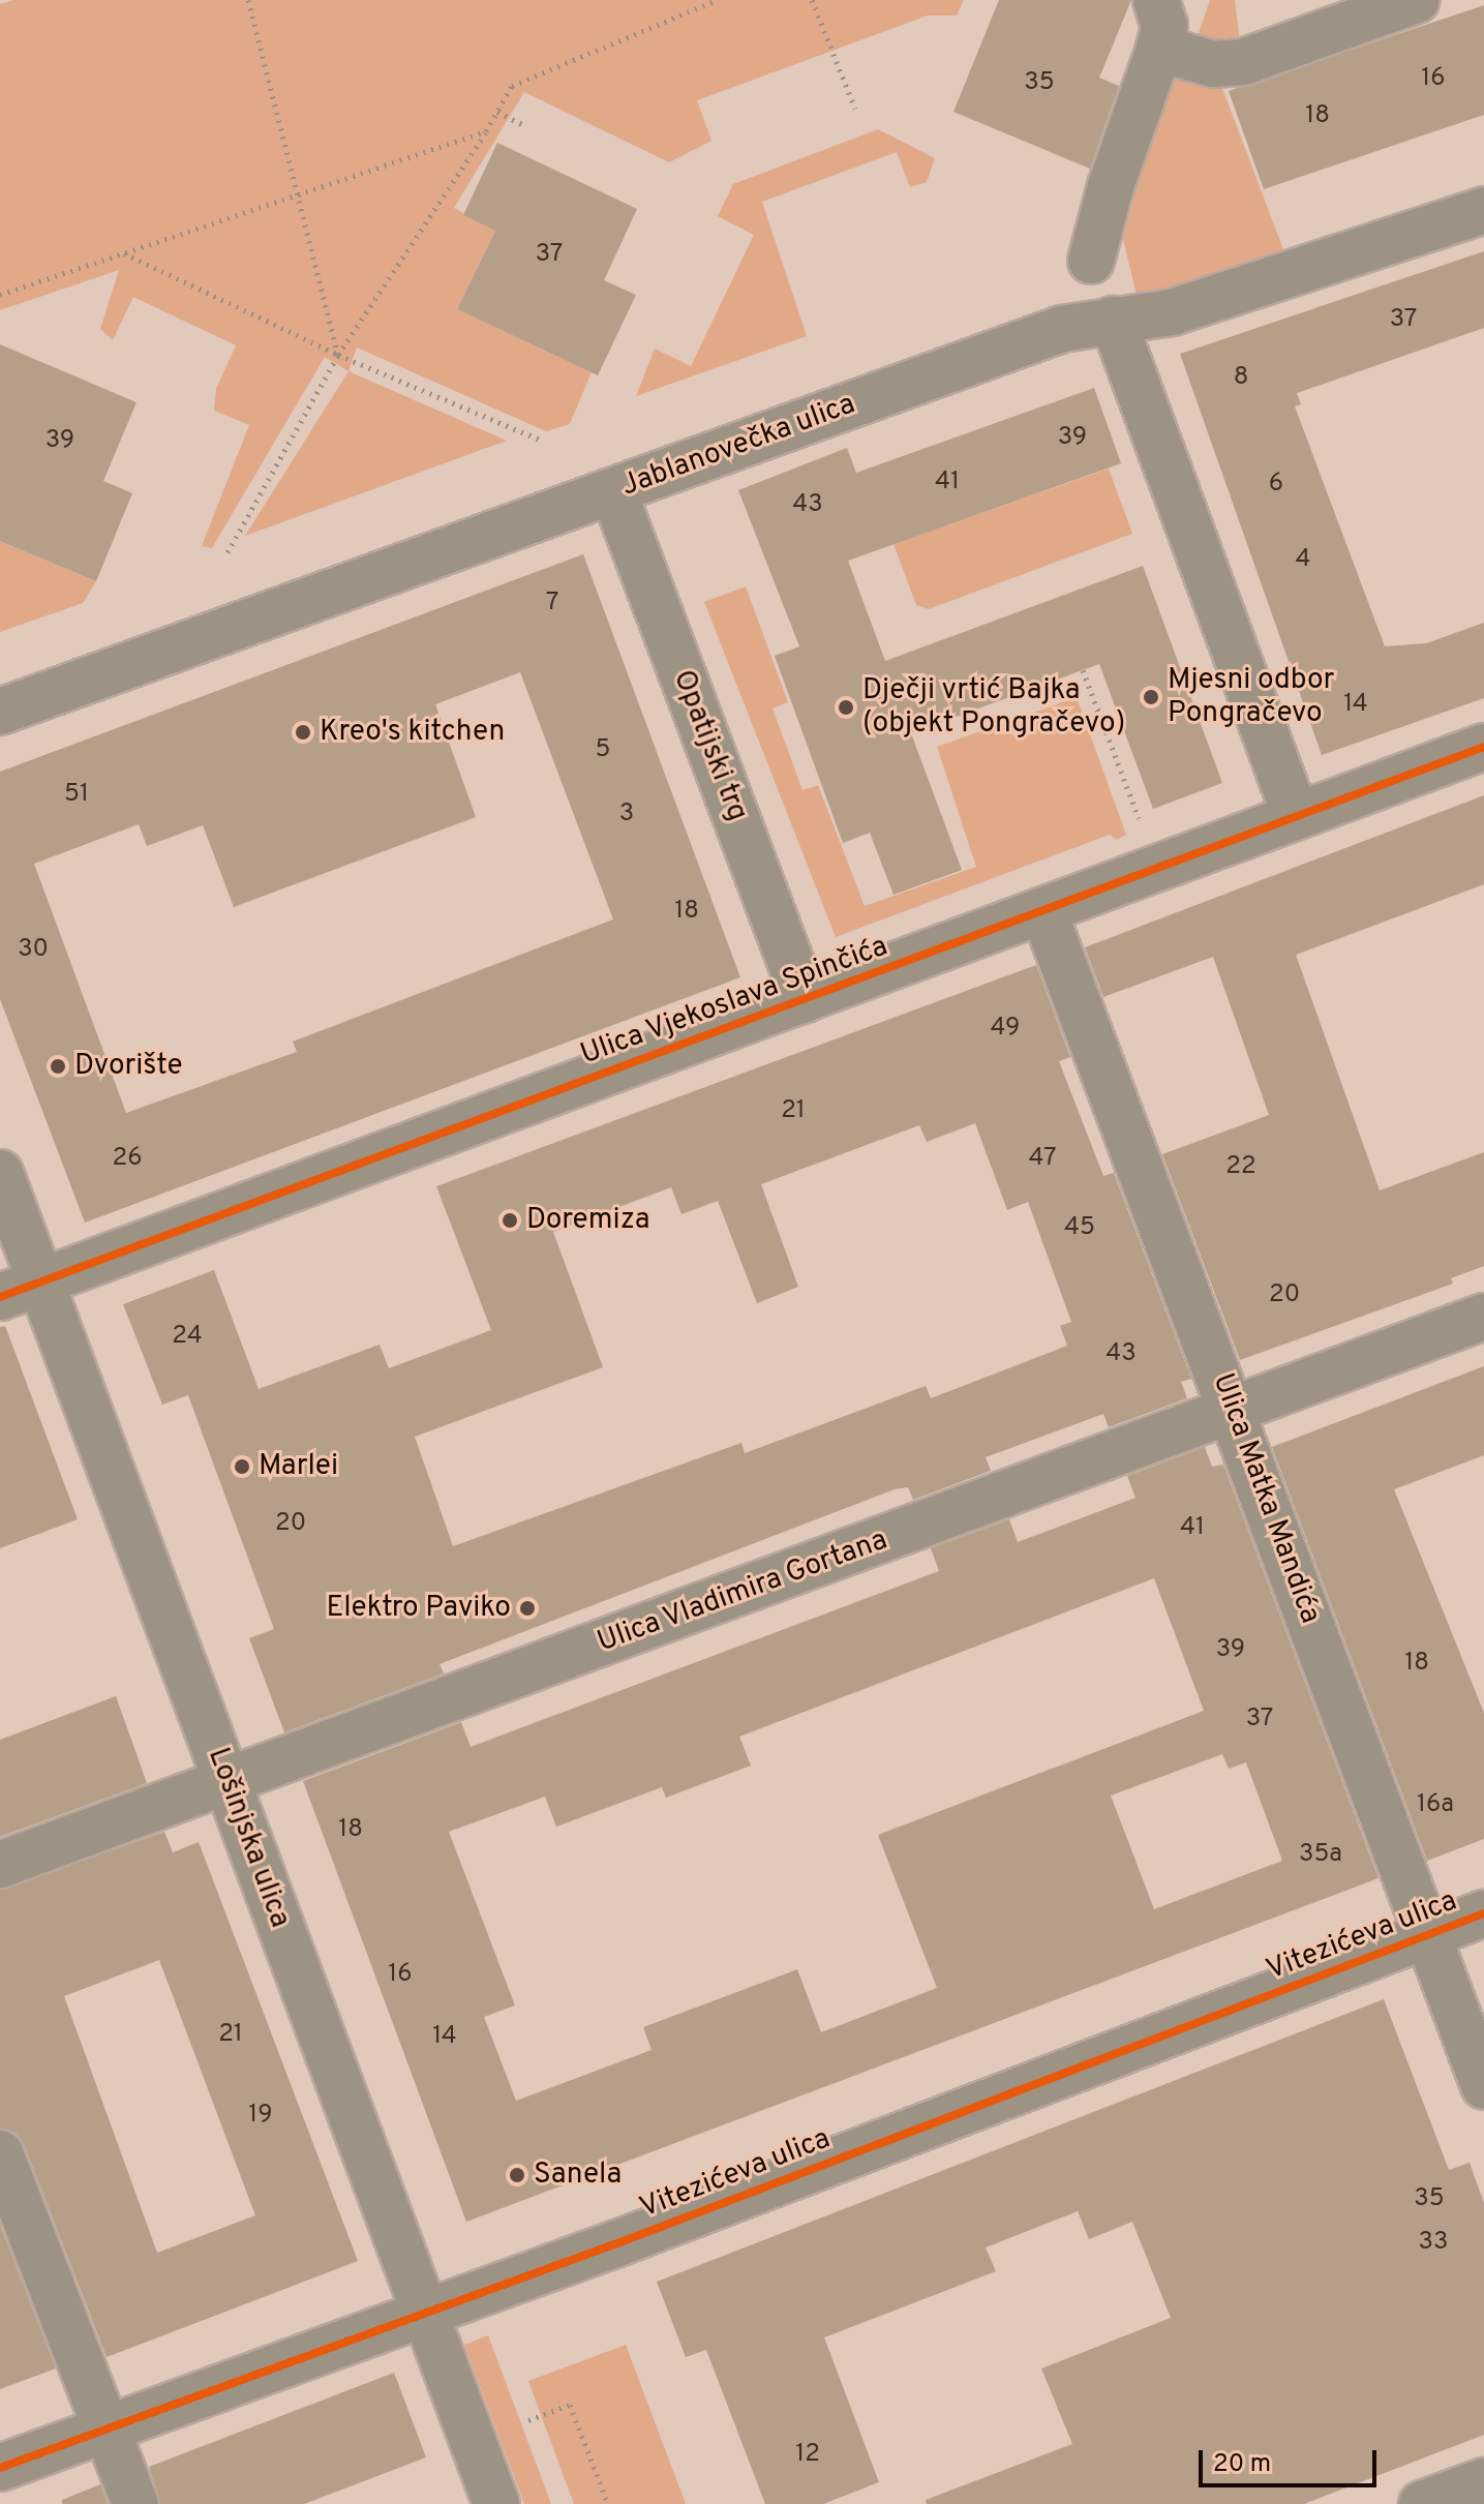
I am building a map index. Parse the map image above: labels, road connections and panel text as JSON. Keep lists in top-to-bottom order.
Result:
{
  "streets": {
    "street": [
      "Jablanovečka ulica",
      "Opatijski trg",
      "Ulica Vjekoslava Spinčića",
      "Ulica Matka Mandića",
      "Ulica Vladimira Gortana",
      "Lošinjska ulica",
      "Vitezićeva ulica"
    ]
  },
  "crossings": [
    ["Jablanovečka ulica", "Opatijski trg"],
    ["Opatijski trg", "Ulica Vjekoslava Spinčića"],
    ["Ulica Vjekoslava Spinčića", "Ulica Matka Mandića"],
    ["Ulica Vjekoslava Spinčića", "Lošinjska ulica"],
    ["Ulica Matka Mandića", "Ulica Vladimira Gortana"],
    ["Ulica Matka Mandića", "Vitezićeva ulica"],
    ["Ulica Vladimira Gortana", "Lošinjska ulica"],
    ["Lošinjska ulica", "Vitezićeva ulica"]
  ],
  "places": [
    "Mjesni odbor Pongračevo",
    "Dječji vrtić Bajka (objekt Pongračevo)",
    "Kreo's kitchen",
    "Dvorište",
    "Doremiza",
    "Marlei",
    "Elektro Paviko",
    "Sanela"
  ],
  "house_numbers": [
    "16",
    "35",
    "18",
    "37",
    "37",
    "8",
    "39",
    "39",
    "41",
    "6",
    "43",
    "4",
    "7",
    "14",
    "5",
    "51",
    "3",
    "18",
    "30",
    "49",
    "21",
    "26",
    "47",
    "22",
    "45",
    "20",
    "24",
    "43",
    "20",
    "41",
    "39",
    "18",
    "37",
    "16a",
    "18",
    "35a",
    "16",
    "21",
    "14",
    "19",
    "35",
    "33",
    "12"
  ],
  "scale_bar": "20 m"
}
